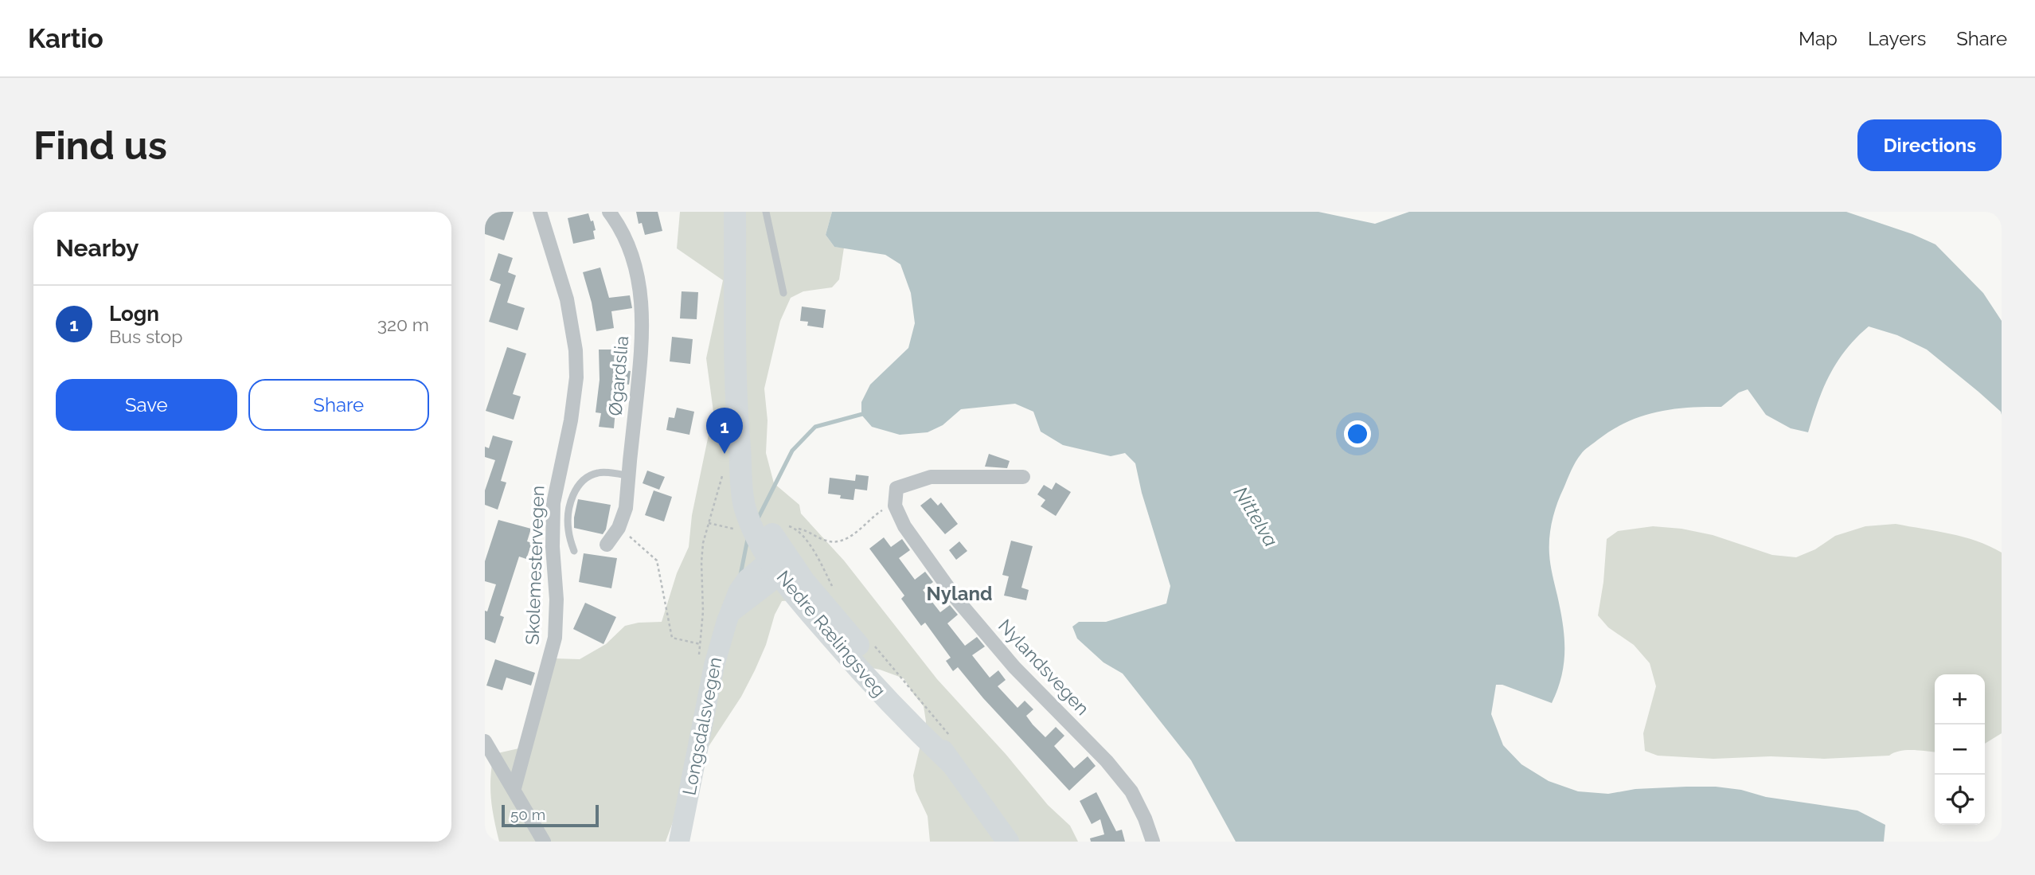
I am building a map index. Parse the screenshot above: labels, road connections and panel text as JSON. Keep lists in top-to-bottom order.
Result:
{
  "streets": {
    "main road": ["Nedre Rælingsveg", "Longsdalsvegen"],
    "street": ["Øgardslia", "Skolemestervegen", "Nylandsvegen"]
  },
  "crossings": [
    ["Nedre Rælingsveg", "Longsdalsvegen"]
  ],
  "districts": ["Nyland"],
  "water": ["Nittelva"],
  "scale_bar": "50 m",
  "page": {
    "header": "Kartio",
    "nav": ["Map", "Layers", "Share"],
    "buttons": [
      "Directions",
      ["Save", "Share"]
    ],
    "title": "Find us",
    "heading": "Nearby",
    "list": [
      {
        "mark": "1",
        "name": "Logn",
        "note": "Bus stop",
        "value": "320 m"
      }
    ],
    "pins": "1",
    "map_buttons": ["+", "−"],
    "scale": "50 m"
  }
}
